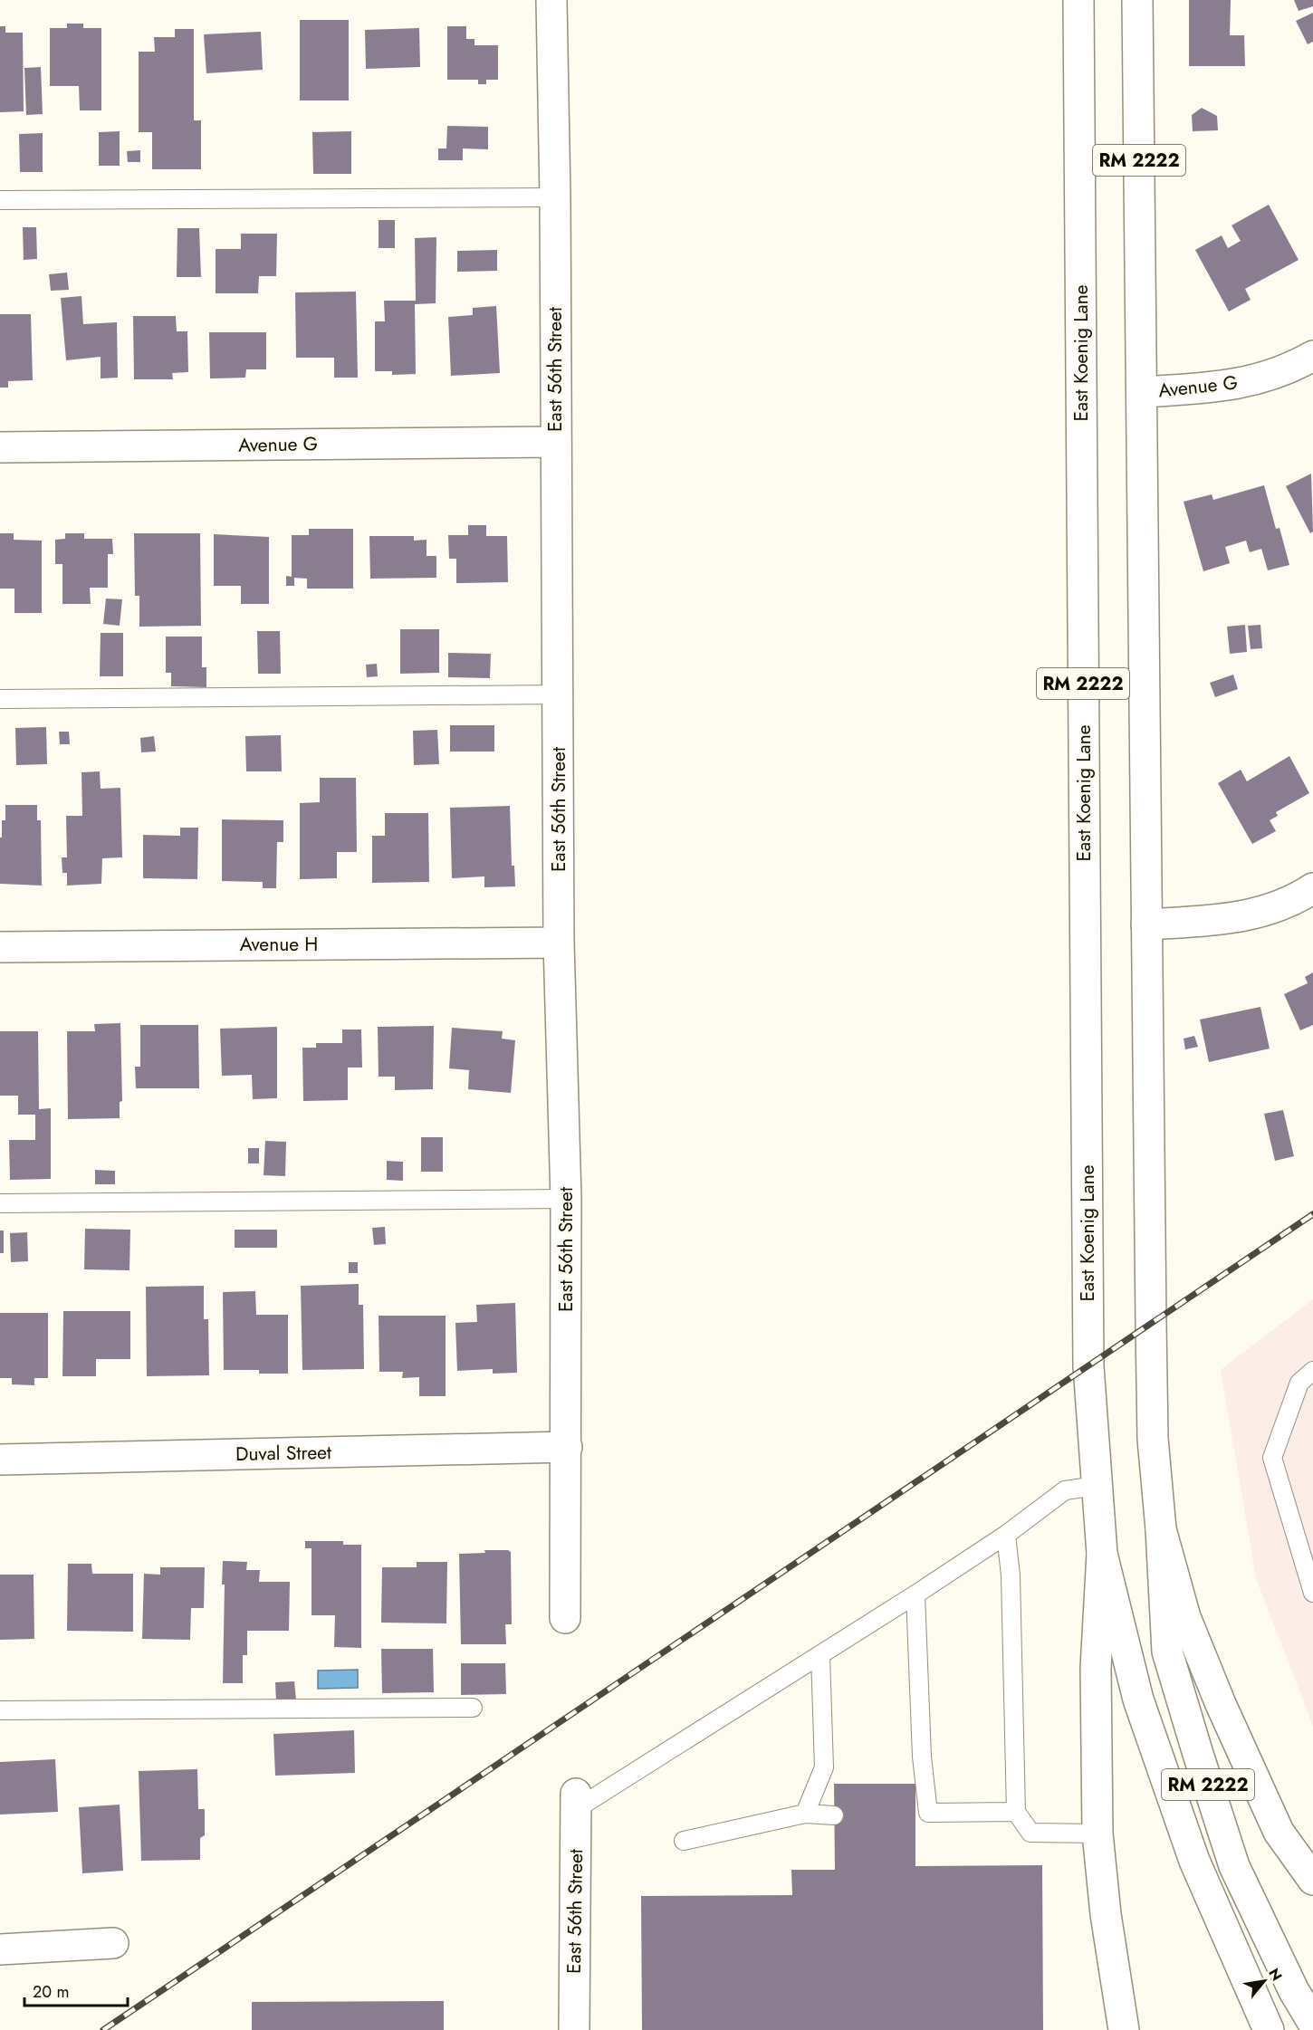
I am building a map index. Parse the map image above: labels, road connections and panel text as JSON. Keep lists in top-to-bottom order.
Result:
{
  "streets": {
    "main road": [
      "RM 2222",
      "East Koenig Lane",
      "East 56th Street",
      "Avenue G",
      "Avenue H",
      "Duval Street"
    ]
  },
  "crossings": [
    ["RM 2222", "East Koenig Lane"],
    ["RM 2222", "Avenue G"],
    ["East 56th Street", "Avenue G"],
    ["East 56th Street", "Avenue H"],
    ["East 56th Street", "Duval Street"]
  ],
  "scale_bar": "20 m",
  "north": "top right"
}
